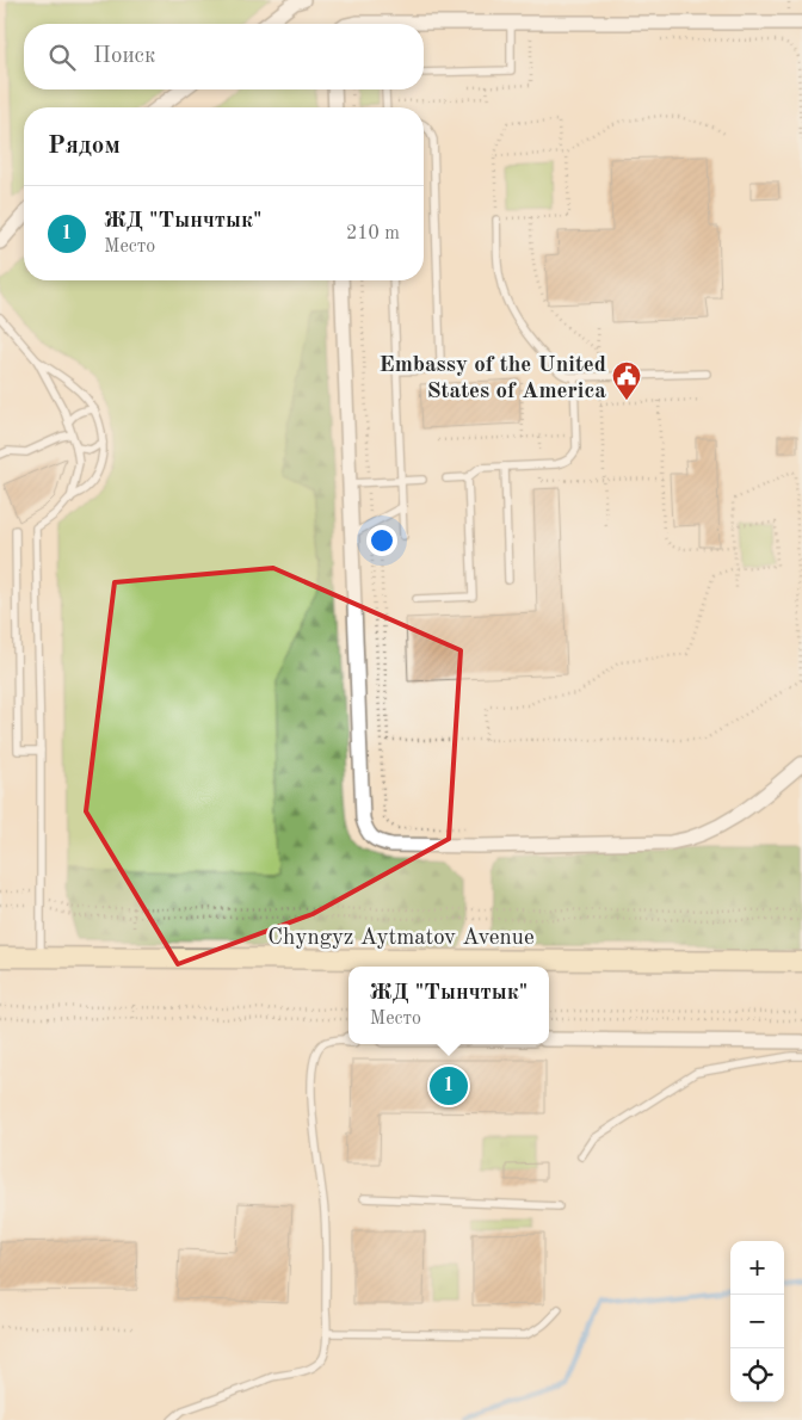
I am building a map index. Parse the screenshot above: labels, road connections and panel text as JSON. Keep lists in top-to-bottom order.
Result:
{
  "streets": {
    "main road": ["Chyngyz Aytmatov Avenue"]
  },
  "places": {
    "public building": ["Embassy of the United States of America"]
  },
  "page": {
    "search": "Поиск",
    "heading": "Рядом",
    "list": [
      {
        "mark": "1",
        "name": "ЖД \"Тынчтык\"",
        "note": "Место",
        "value": "210 m"
      }
    ],
    "popup": ["ЖД \"Тынчтык\"", "Место"],
    "pins": "1",
    "map_buttons": ["+", "−"]
  }
}
